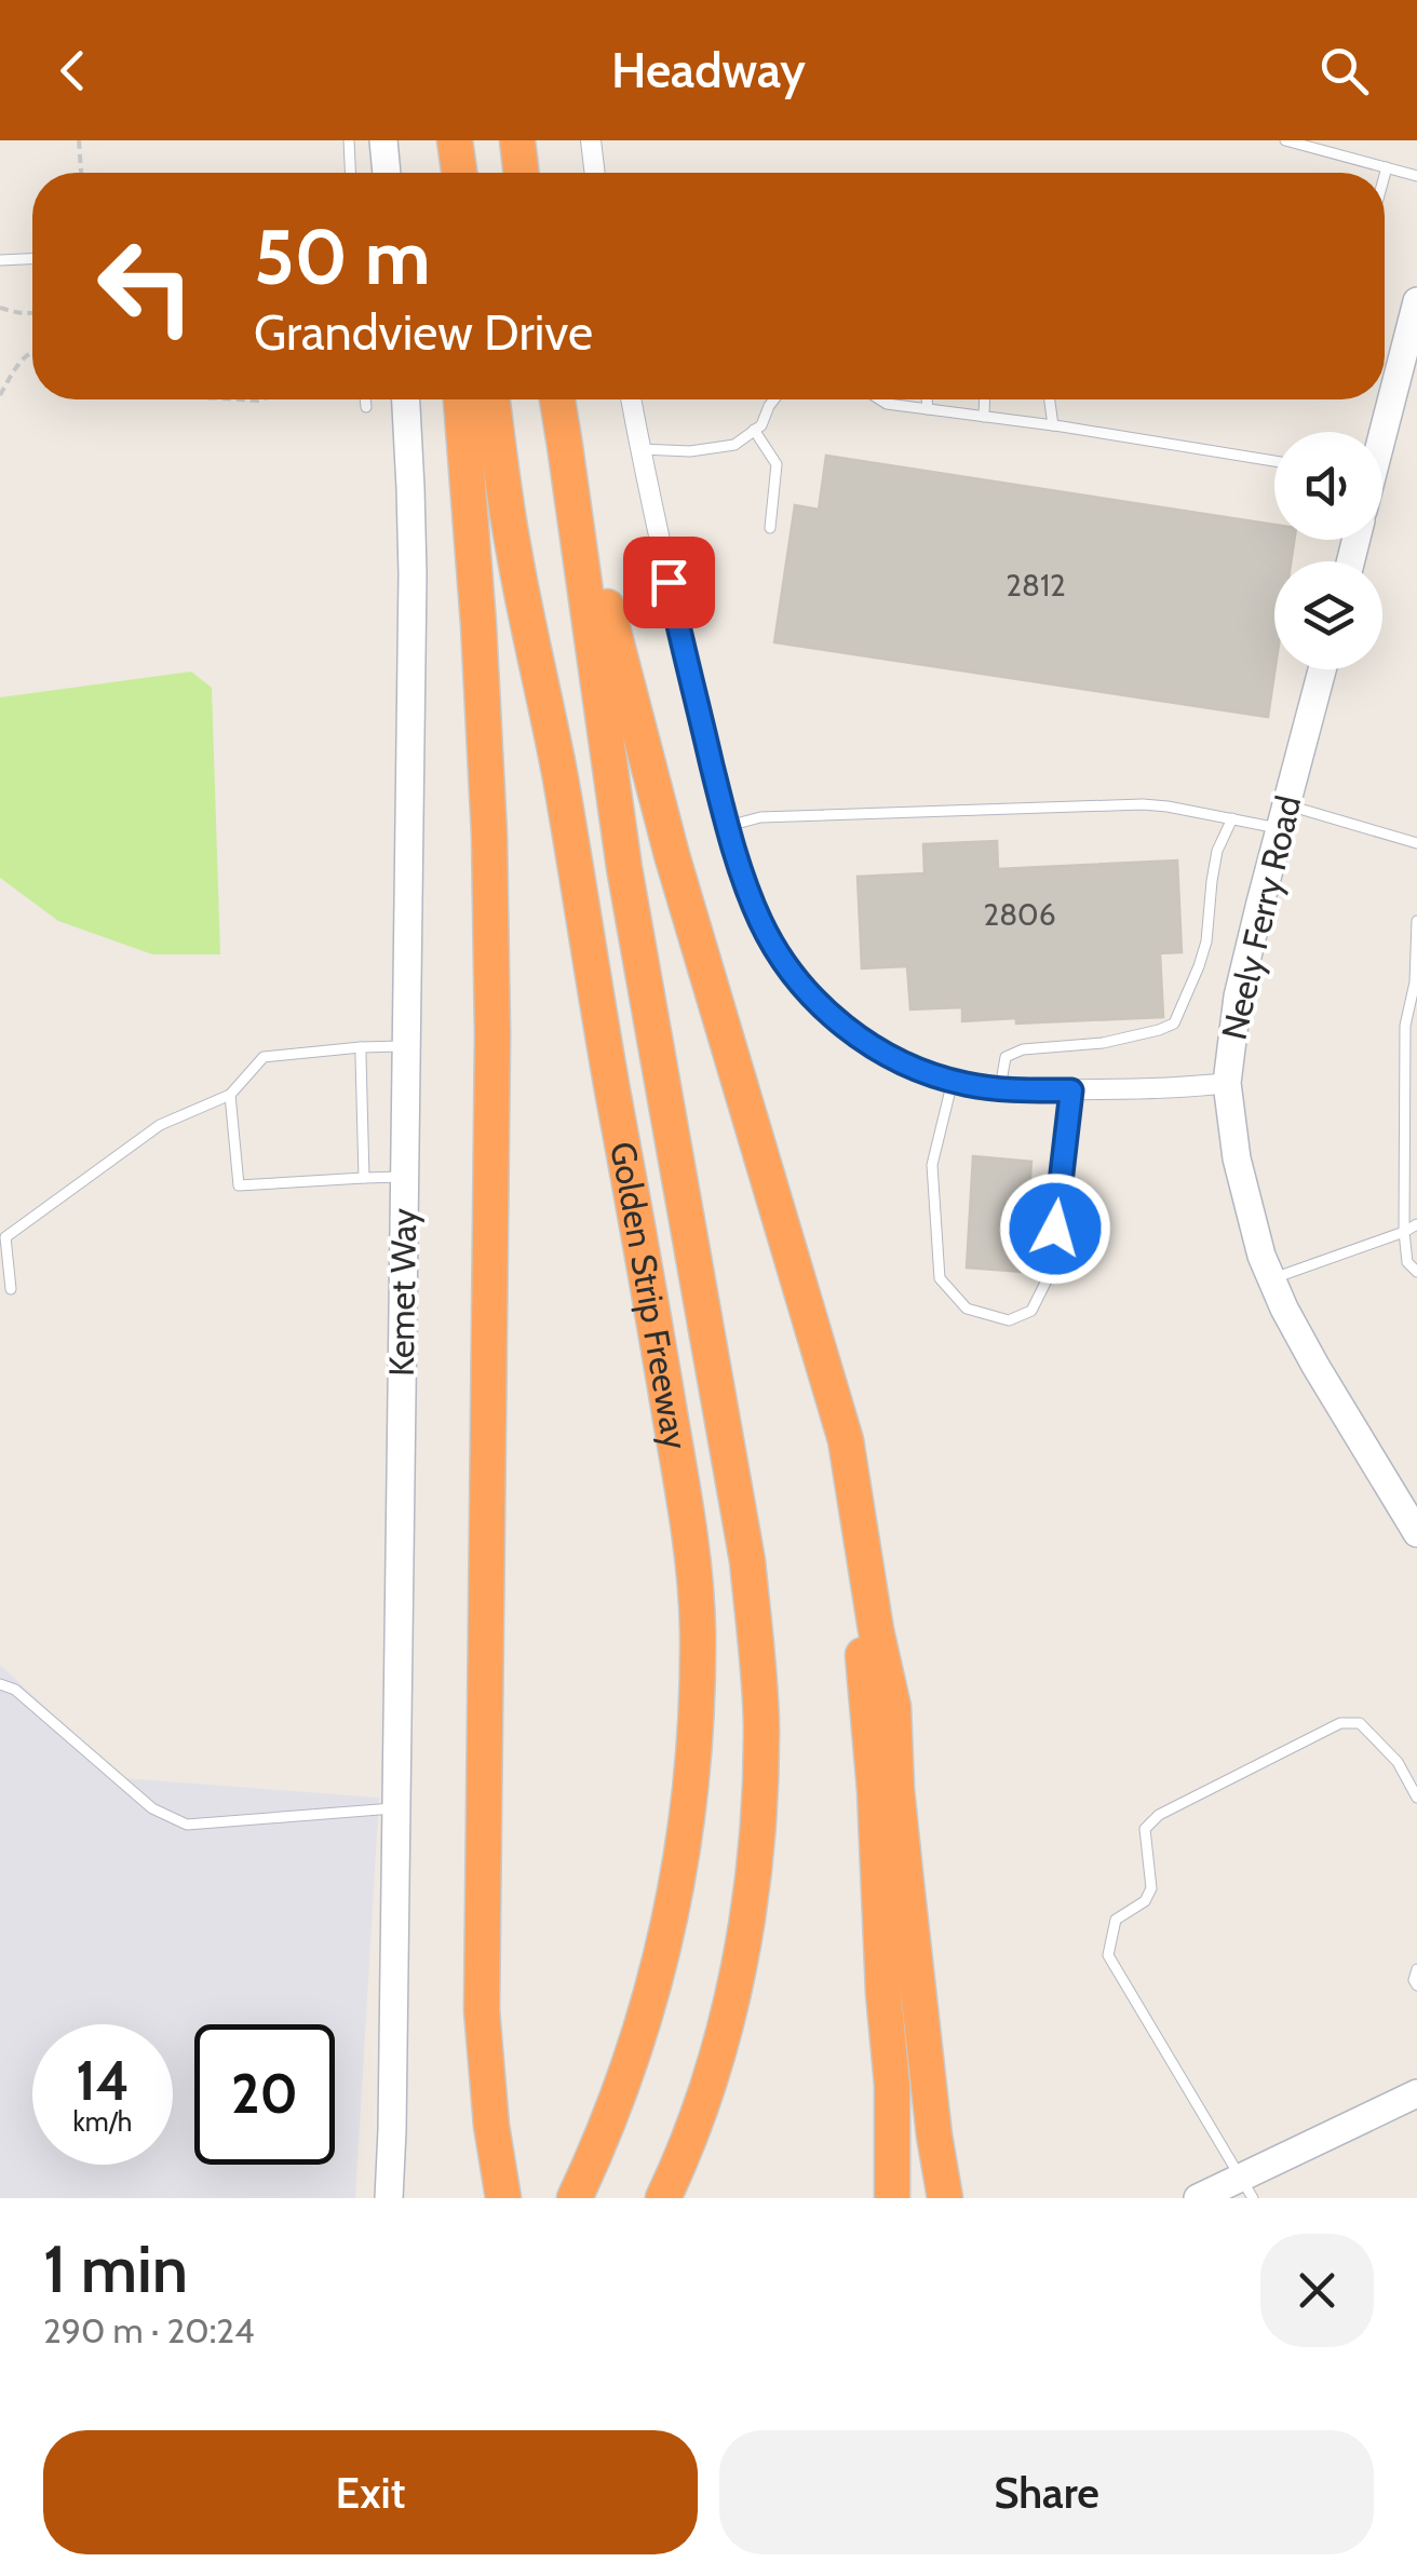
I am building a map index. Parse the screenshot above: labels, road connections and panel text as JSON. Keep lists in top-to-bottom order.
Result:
{
  "streets": {
    "highway": ["Golden Strip Freeway"],
    "street": ["Neely Ferry Road", "Kemet Way"]
  },
  "house_numbers": ["2812", "2806"],
  "page": {
    "header": "Headway",
    "turn": ["50 m", "Grandview Drive"],
    "speed": "14 km/h",
    "limit": "20",
    "heading": ["1 min", "290 m · 20:24"],
    "buttons": ["Exit", "Share"]
  }
}
